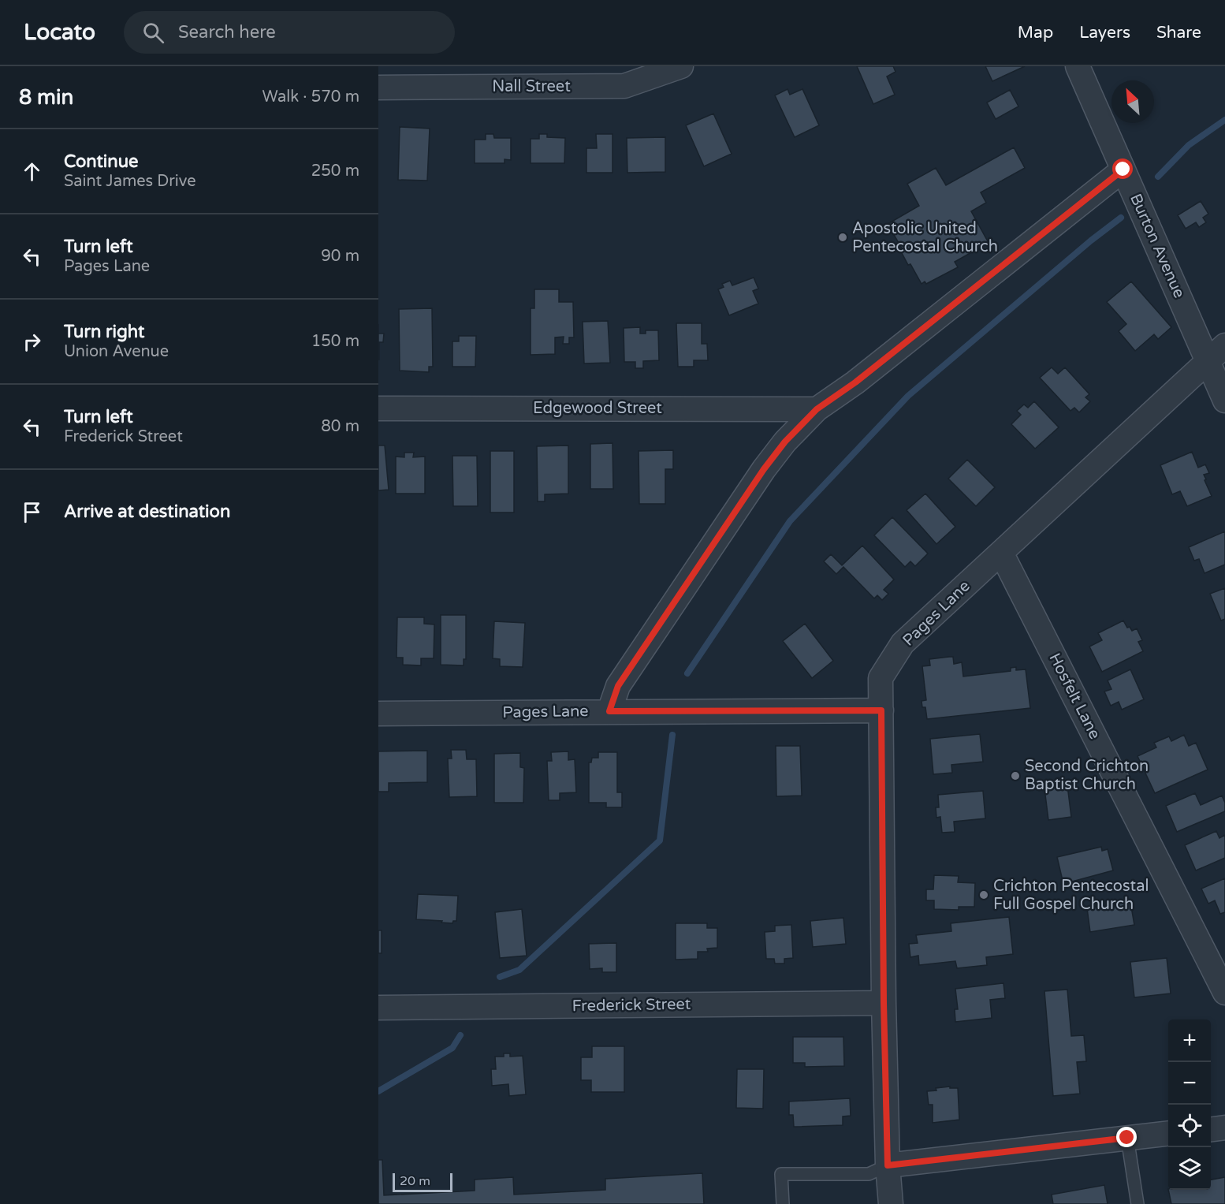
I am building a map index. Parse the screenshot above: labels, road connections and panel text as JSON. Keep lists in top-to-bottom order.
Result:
{
  "streets": {
    "street": [
      "Nall Street",
      "Burton Avenue",
      "Edgewood Street",
      "Pages Lane",
      "Hosfelt Lane",
      "Frederick Street"
    ]
  },
  "crossings": [
    ["Burton Avenue", "Pages Lane"],
    ["Pages Lane", "Hosfelt Lane"]
  ],
  "places": ["Apostolic United Pentecostal Church", "Second Crichton Baptist Church", "Crichton Pentecostal Full Gospel Church"],
  "scale_bar": "20 m",
  "north": "top left",
  "page": {
    "header": "Locato",
    "search": "Search here",
    "nav": ["Map", "Layers", "Share"],
    "heading": ["8 min", "Walk · 570 m"],
    "list": [
      ["Continue", "Saint James Drive", "250 m"],
      ["Turn left", "Pages Lane", "90 m"],
      ["Turn right", "Union Avenue", "150 m"],
      ["Turn left", "Frederick Street", "80 m"],
      "Arrive at destination"
    ],
    "map_buttons": ["+", "−"],
    "scale": "20 m"
  }
}
